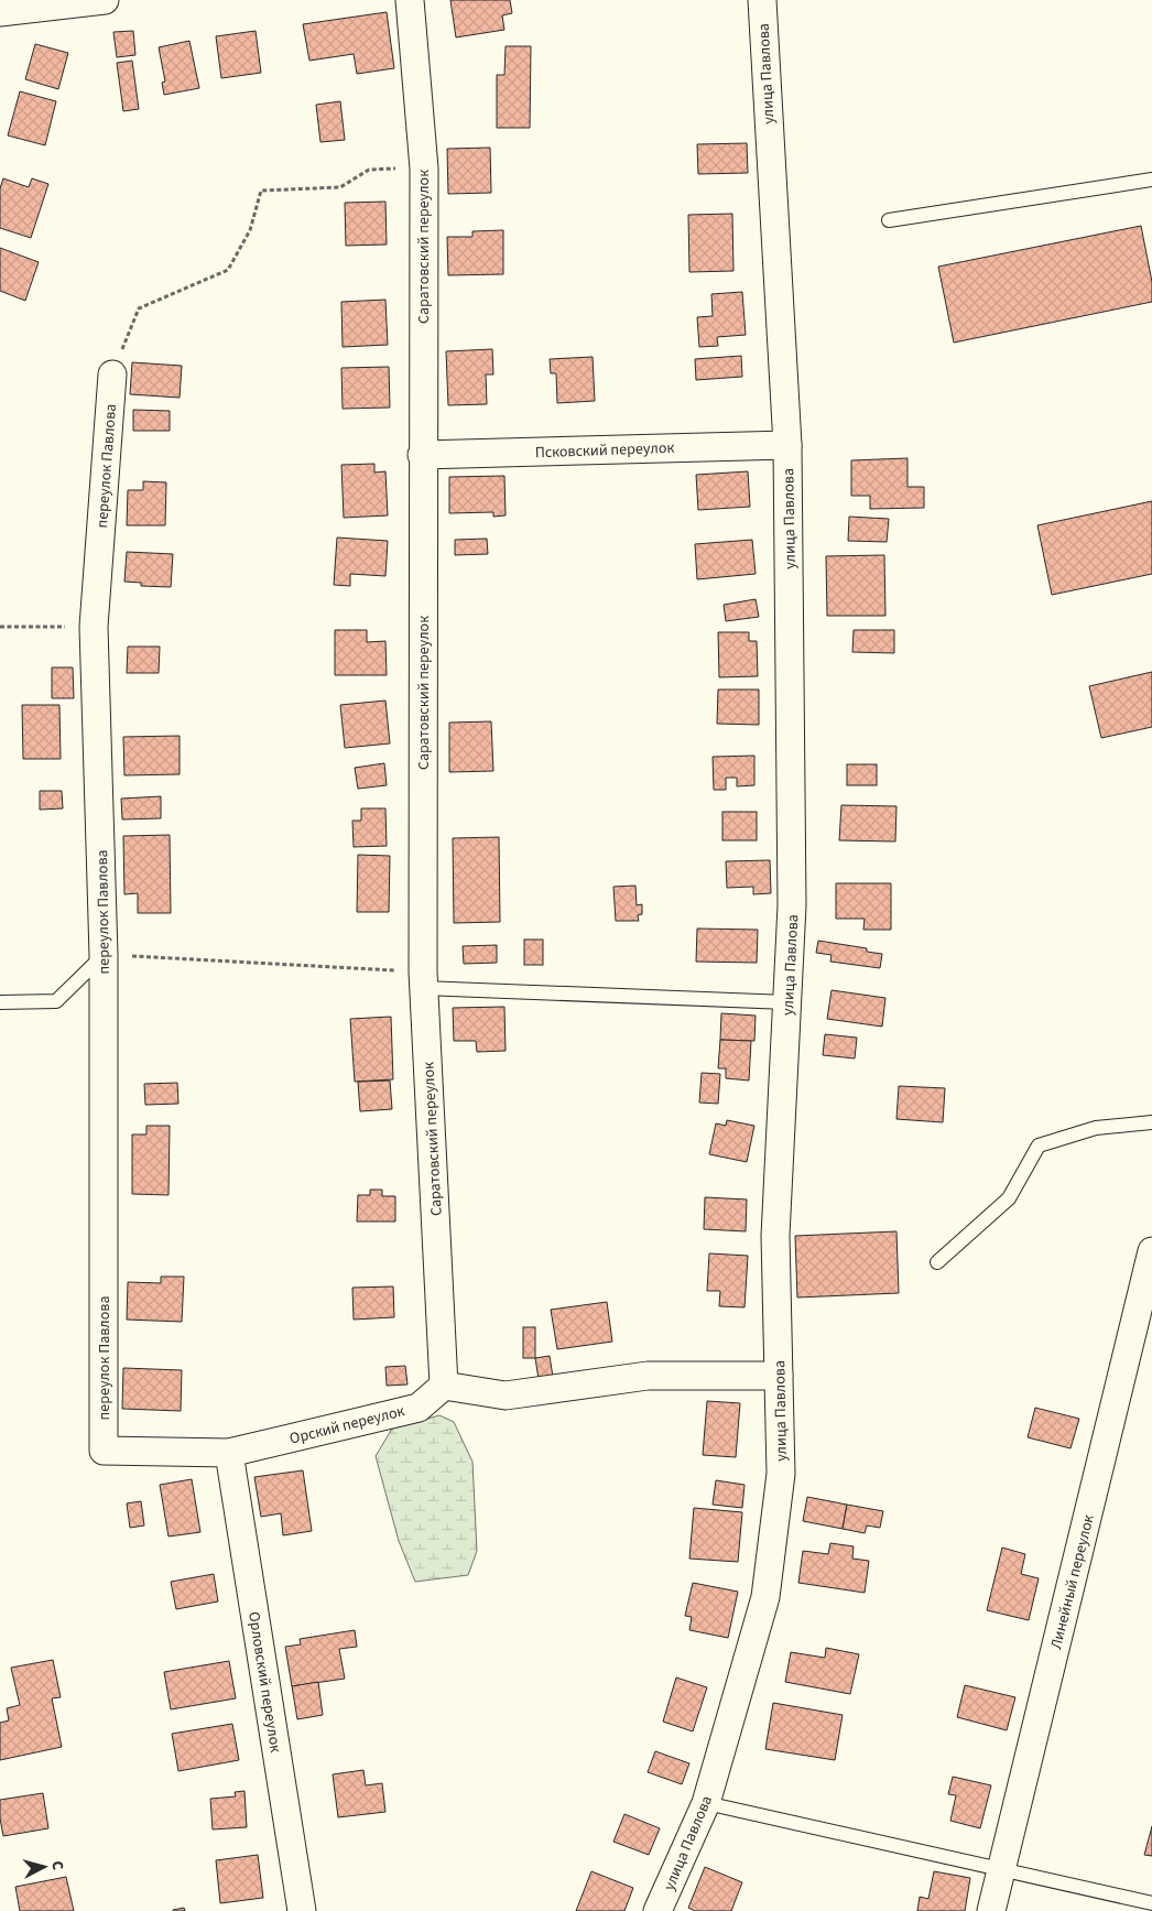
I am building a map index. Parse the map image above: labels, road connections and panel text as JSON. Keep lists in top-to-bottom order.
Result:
{
  "streets": {
    "street": [
      "улица Павлова",
      "Саратовский переулок",
      "Псковский переулок",
      "переулок Павлова",
      "Орский переулок",
      "Линейный переулок",
      "Орловский переулок"
    ]
  },
  "crossings": [
    ["улица Павлова", "Псковский переулок"],
    ["Саратовский переулок", "Псковский переулок"],
    ["Саратовский переулок", "Орский переулок"],
    ["переулок Павлова", "Орский переулок"],
    ["Орский переулок", "Орловский переулок"]
  ],
  "north": "right"
}
